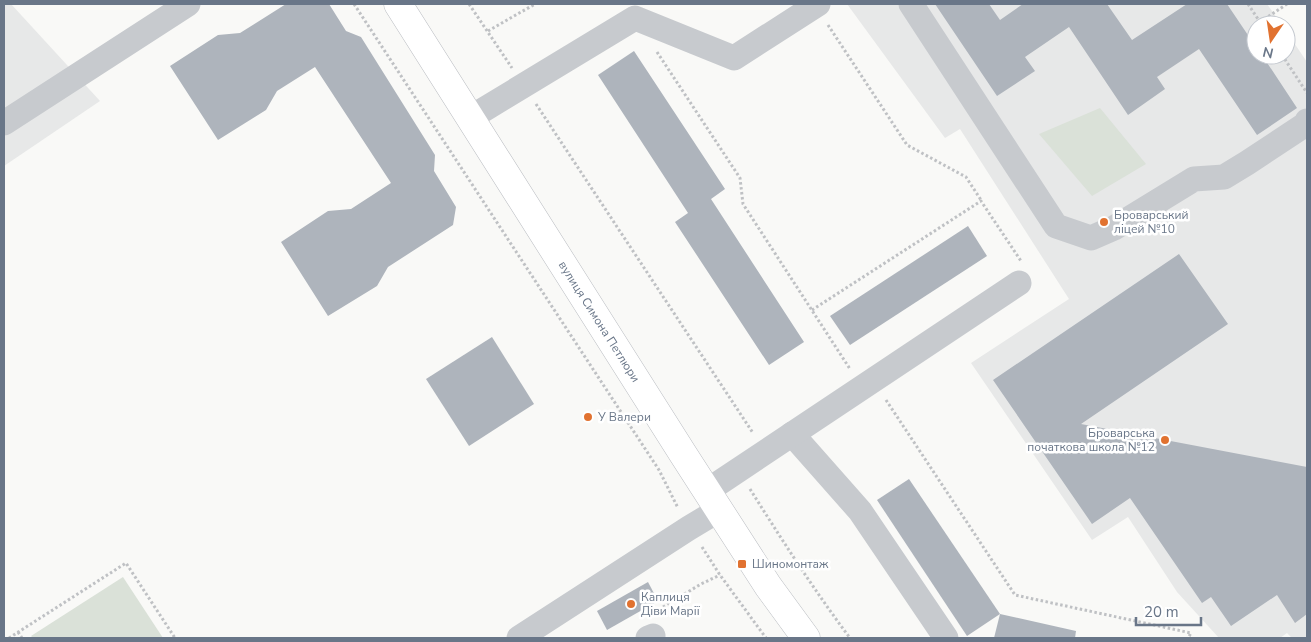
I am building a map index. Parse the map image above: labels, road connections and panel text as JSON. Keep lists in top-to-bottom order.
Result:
{
  "streets": {
    "main road": ["вулиця Симона Петлюри"]
  },
  "places": {
    "other": [
      "Броварський ліцей №10",
      "У Валери",
      "Броварська початкова школа №12",
      "Каплиця Діви Марії"
    ],
    "transit": ["Шиномонтаж"]
  },
  "scale_bar": "20 m",
  "north": "bottom"
}
